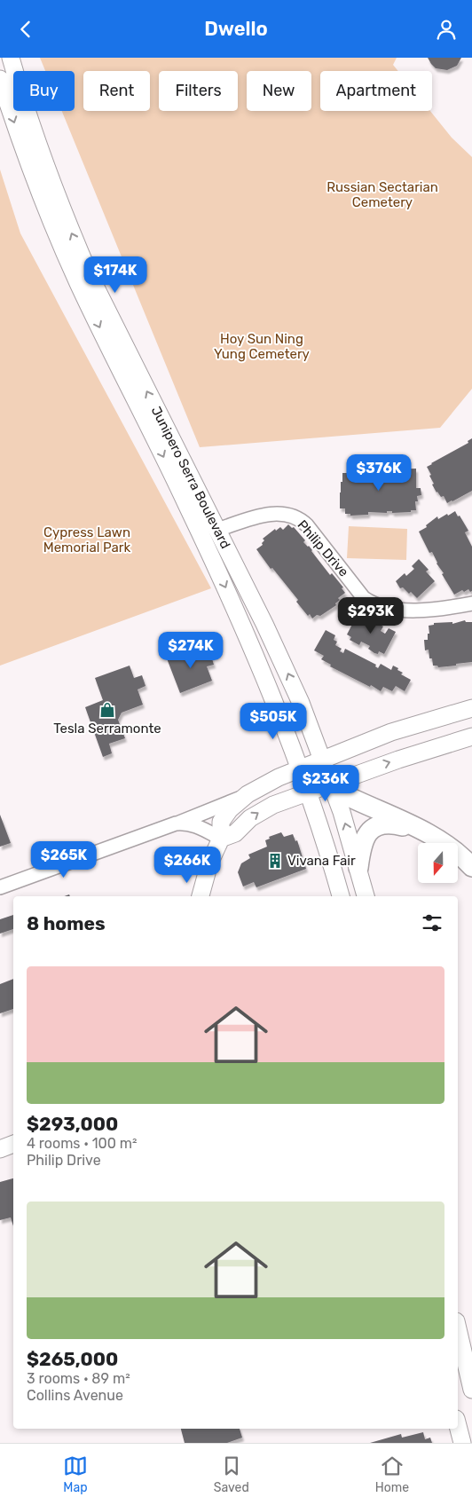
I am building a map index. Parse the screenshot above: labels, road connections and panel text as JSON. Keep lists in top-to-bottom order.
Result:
{
  "streets": {
    "main road": ["Junipero Serra Boulevard"],
    "street": ["Philip Drive"]
  },
  "crossings": [
    ["Junipero Serra Boulevard", "Philip Drive"]
  ],
  "parks": ["Russian Sectarian Cemetery", "Hoy Sun Ning Yung Cemetery", "Cypress Lawn Memorial Park"],
  "places": {
    "shop": ["Tesla Serramonte"],
    "building": ["Vivana Fair"]
  },
  "north": "bottom",
  "page": {
    "header": "Dwello",
    "chip": [
      "Buy",
      "Rent",
      "Filters",
      "New",
      "Apartment"
    ],
    "price": [
      "$174K",
      "$376K",
      "$293K",
      "$274K",
      "$505K",
      "$236K",
      "$265K",
      "$266K"
    ],
    "heading": "8 homes",
    "list": [
      {
        "name": "$293,000",
        "note": "4 rooms · 100 m² · Philip Drive"
      },
      {
        "name": "$265,000",
        "note": "3 rooms · 89 m² · Collins Avenue"
      }
    ],
    "tabs": ["Map", "Saved", "Home"]
  }
}
